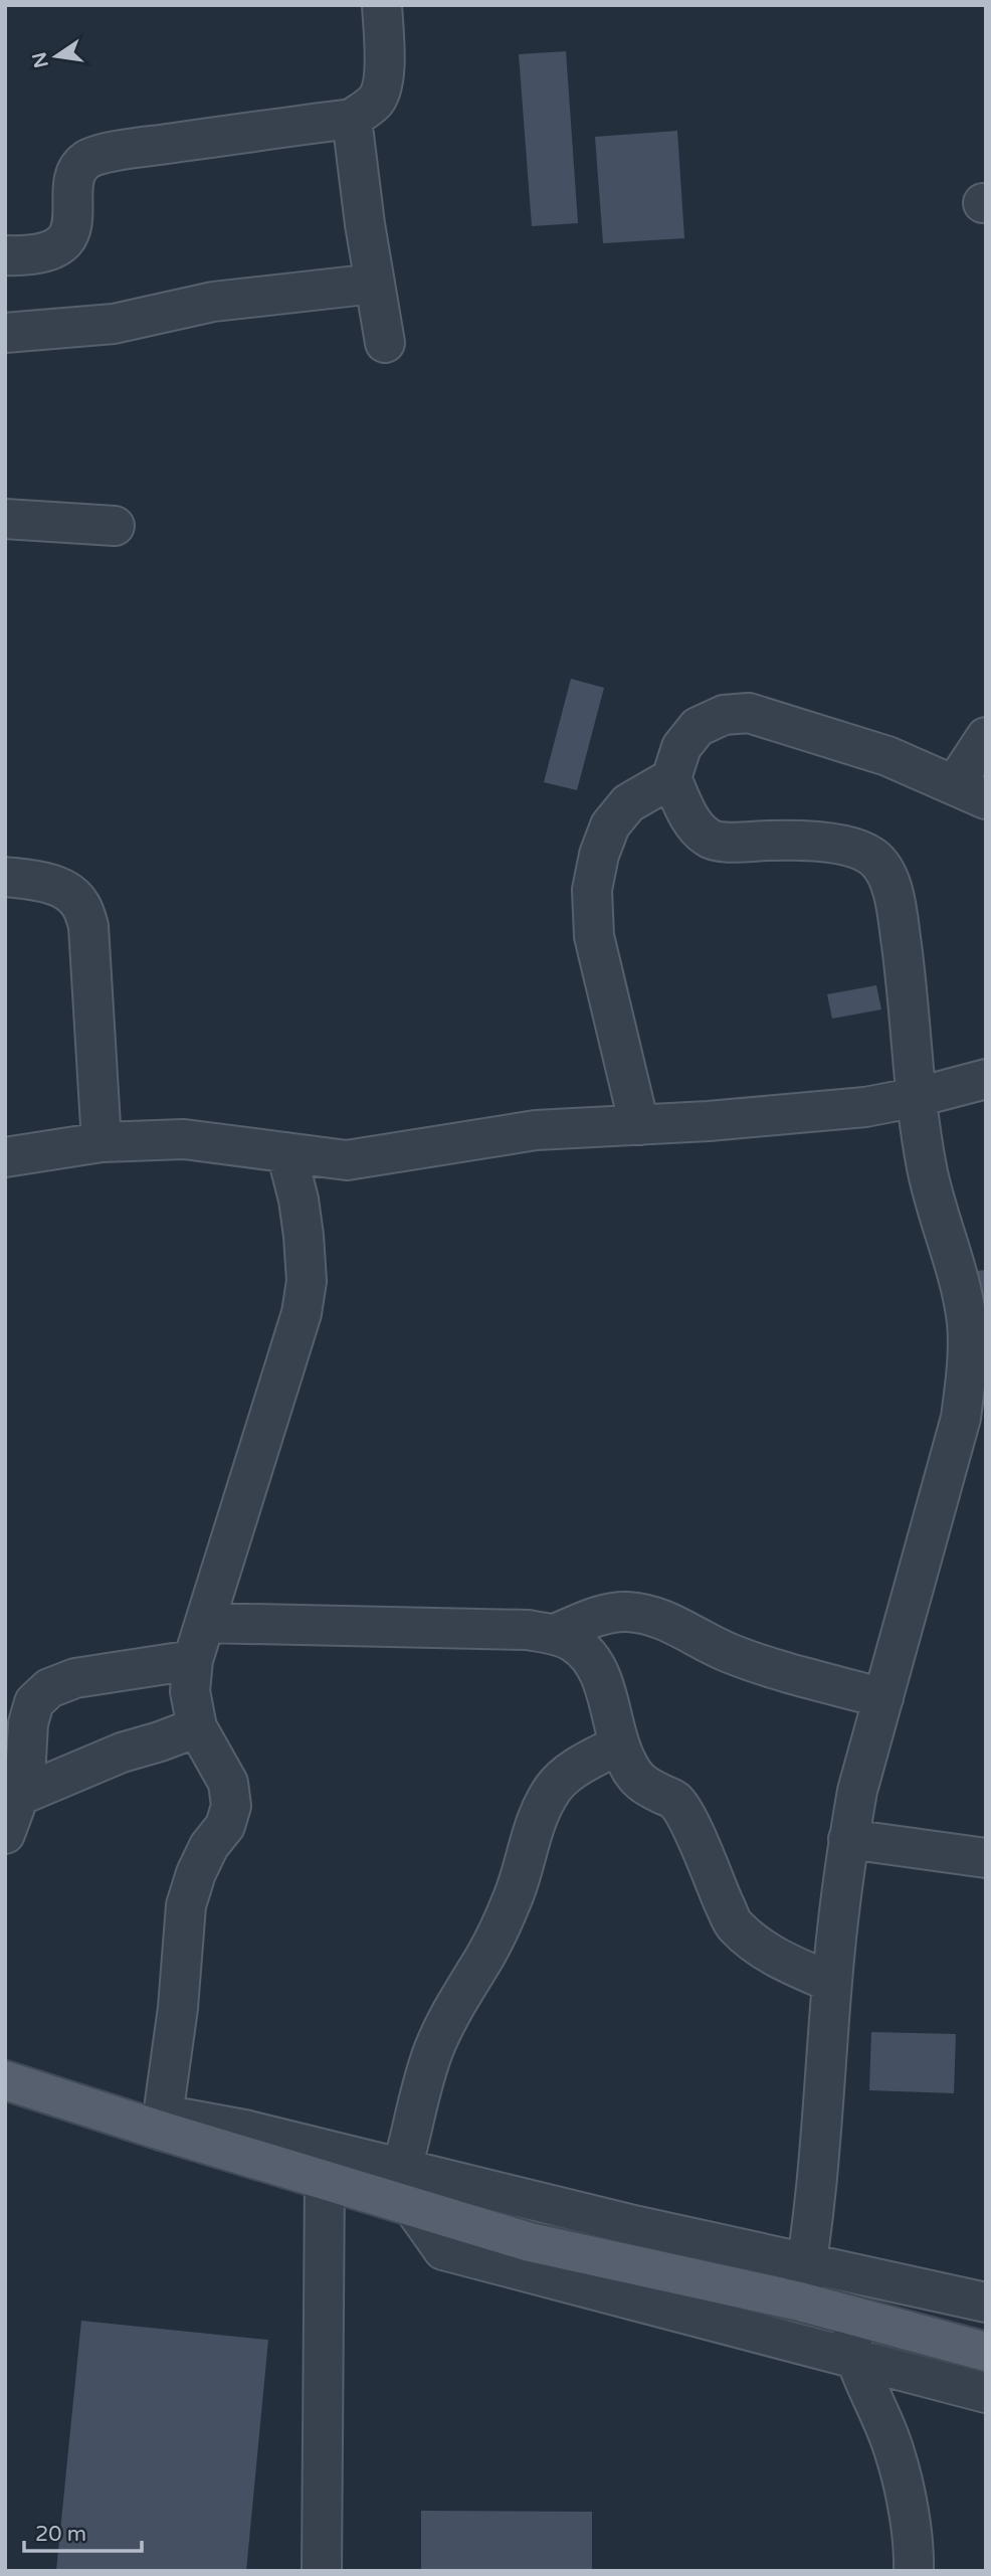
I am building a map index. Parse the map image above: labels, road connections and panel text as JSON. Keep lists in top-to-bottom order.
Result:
{
  "scale_bar": "20 m",
  "north": "left"
}
